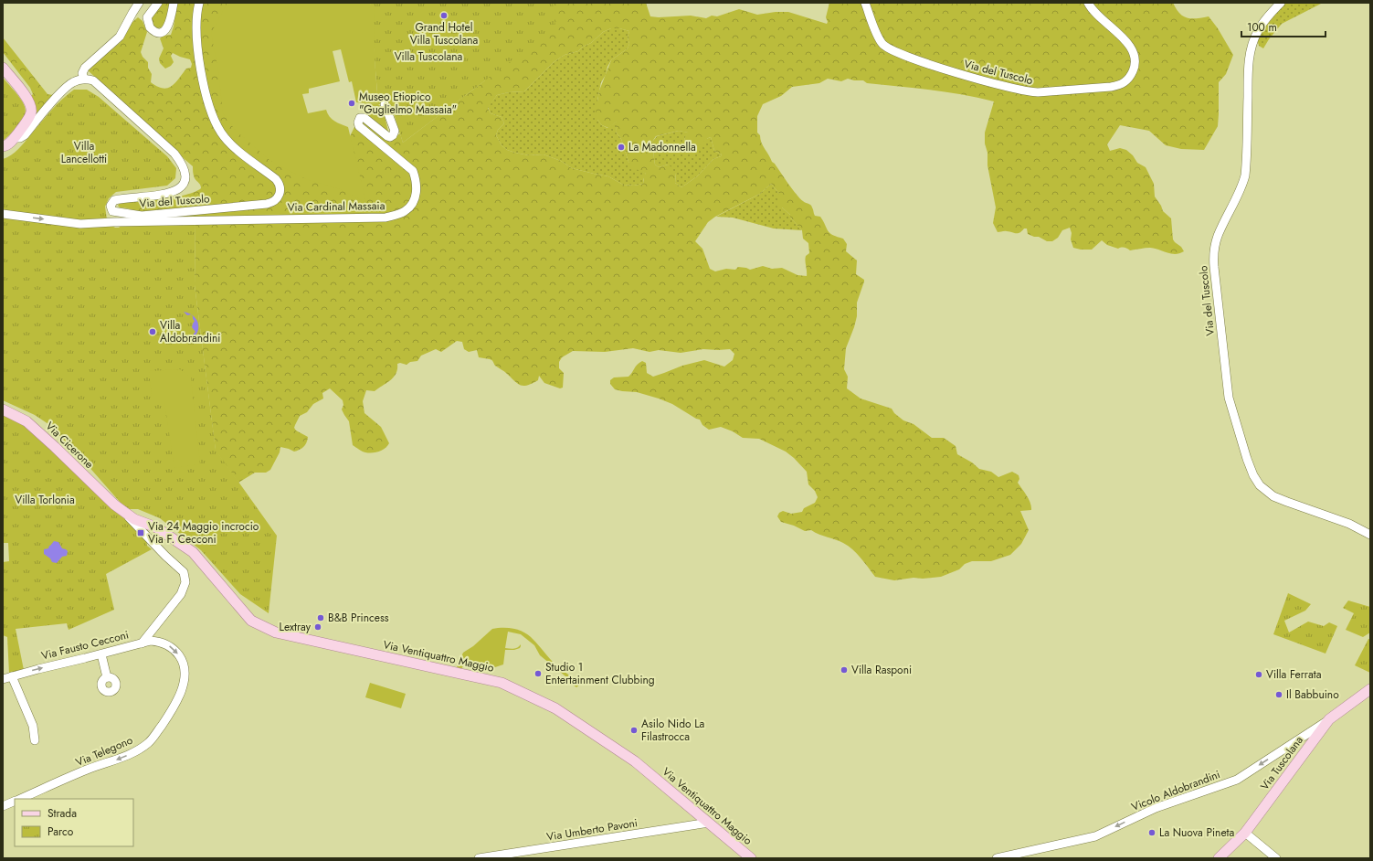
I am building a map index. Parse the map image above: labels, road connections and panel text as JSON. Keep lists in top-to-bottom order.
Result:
{
  "streets": {
    "main road": ["Via Cicerone", "Via Ventiquattro Maggio", "Via Tuscolana"],
    "street": [
      "Via del Tuscolo",
      "Via Cardinal Massaia",
      "Via Fausto Cecconi",
      "Via Telegono",
      "Vicolo Aldobrandini",
      "Via Umberto Pavoni"
    ]
  },
  "crossings": [
    ["Via Cicerone", "Via Fausto Cecconi"],
    ["Via Cicerone", "Via Ventiquattro Maggio"],
    ["Via Fausto Cecconi", "Via Ventiquattro Maggio"],
    ["Via Fausto Cecconi", "Via Telegono"],
    ["Via Ventiquattro Maggio", "Via Umberto Pavoni"],
    ["Via Tuscolana", "Vicolo Aldobrandini"]
  ],
  "one_way": ["Vicolo Aldobrandini"],
  "parks": ["Villa Tuscolana", "Villa Lancellotti", "Villa Torlonia"],
  "places": {
    "other": [
      "Grand Hotel Villa Tuscolana",
      "Museo Etiopico \"Guglielmo Massaia\"",
      "La Madonnella",
      "Villa Aldobrandini",
      "B&B Princess",
      "Lextray",
      "Villa Rasponi",
      "Studio 1 Entertainment Clubbing",
      "Villa Ferrata",
      "Il Babbuino",
      "Asilo Nido La Filastrocca",
      "La Nuova Pineta"
    ],
    "transit": ["Via 24 Maggio incrocio Via F. Cecconi"]
  },
  "legend": ["Strada", "Parco"],
  "scale_bar": "100 m"
}
